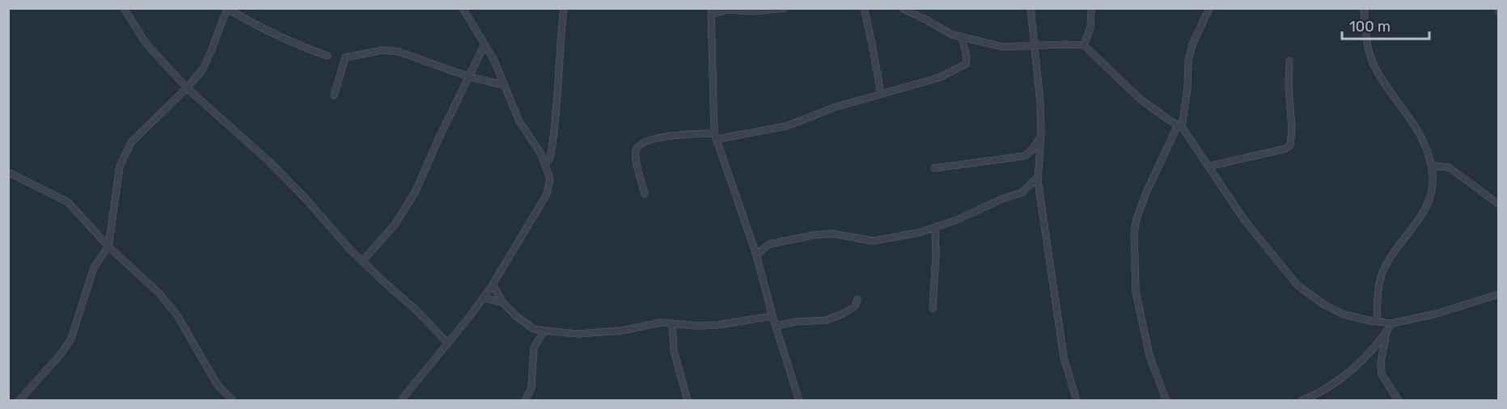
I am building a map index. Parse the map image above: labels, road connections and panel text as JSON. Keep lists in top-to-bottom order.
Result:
{
  "scale_bar": "100 m"
}
